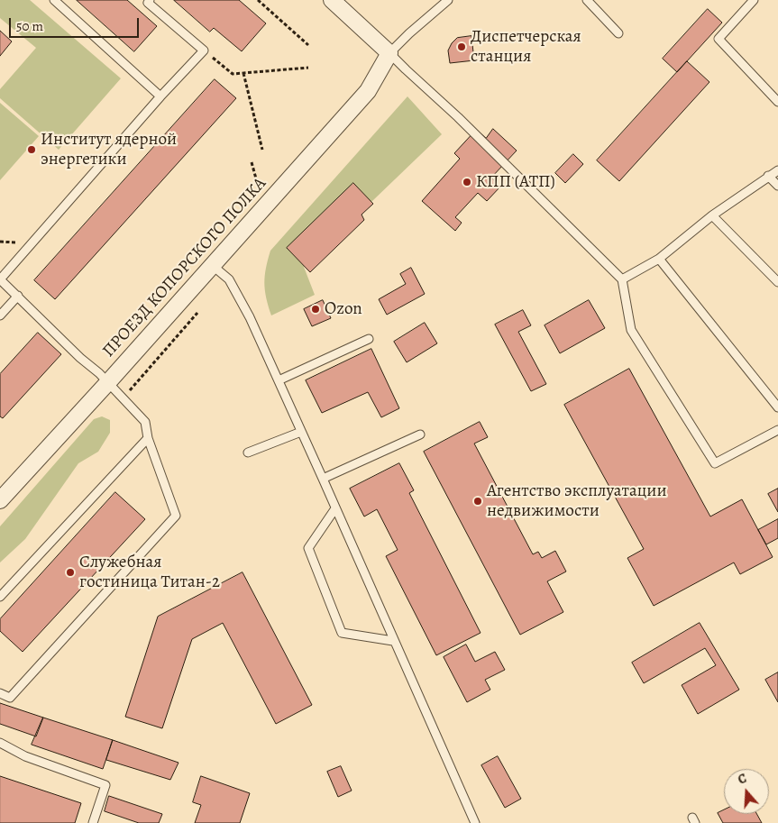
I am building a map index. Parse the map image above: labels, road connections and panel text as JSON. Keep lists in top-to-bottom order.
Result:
{
  "streets": {
    "street": ["ПРОЕЗД КОПОРСКОГО ПОЛКА"]
  },
  "places": [
    "Диспетчерская станция",
    "Институт ядерной энергетики",
    "КПП (АТП)",
    "Ozon",
    "Агентство эксплуатации недвижимости",
    "Служебная гостиница Титан-2"
  ],
  "scale_bar": "50 m",
  "north": "top"
}
